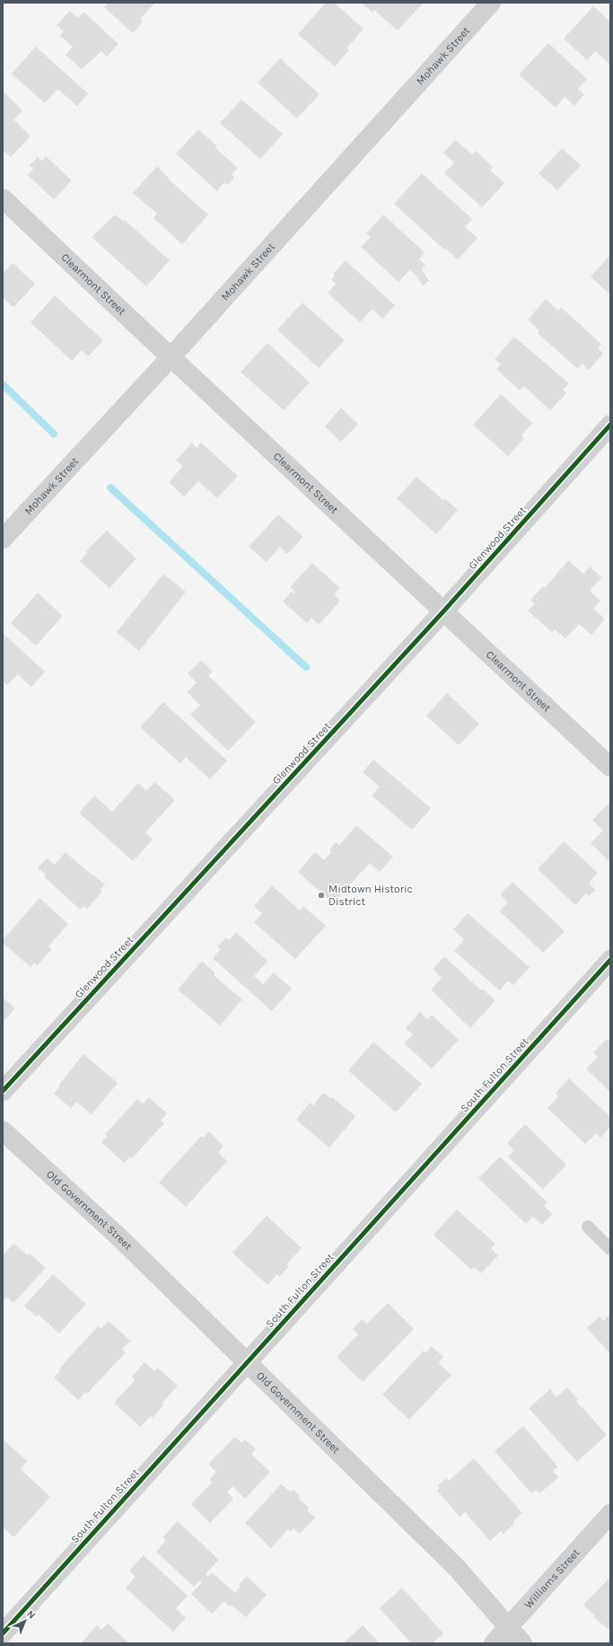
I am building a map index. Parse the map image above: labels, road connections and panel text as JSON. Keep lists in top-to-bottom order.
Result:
{
  "streets": {
    "street": [
      "Mohawk Street",
      "Clearmont Street",
      "Glenwood Street",
      "South Fulton Street",
      "Old Government Street",
      "Williams Street"
    ]
  },
  "crossings": [
    ["Mohawk Street", "Clearmont Street"],
    ["Clearmont Street", "Glenwood Street"],
    ["South Fulton Street", "Old Government Street"],
    ["Old Government Street", "Williams Street"]
  ],
  "places": ["Midtown Historic District"],
  "north": "top right"
}
